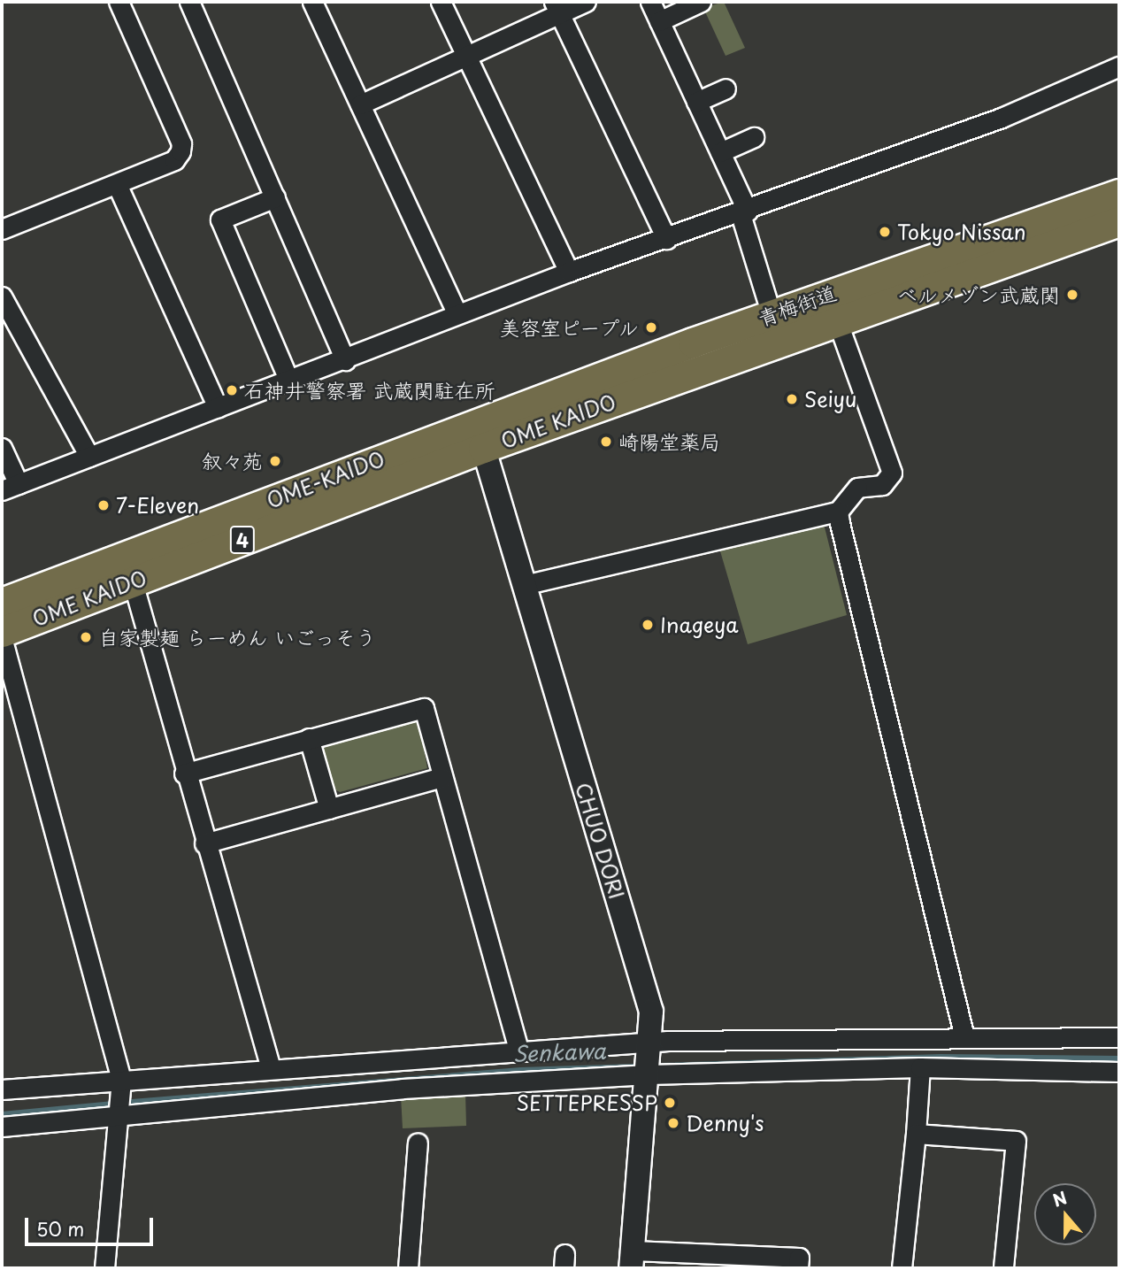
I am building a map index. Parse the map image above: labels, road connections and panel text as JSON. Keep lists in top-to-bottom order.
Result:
{
  "streets": {
    "main road": [
      "青梅街道",
      "OME KAIDO",
      "OME-KAIDO",
      "4"
    ],
    "street": ["CHUO DORI"]
  },
  "crossings": [
    ["青梅街道", "OME KAIDO"],
    ["青梅街道", "OME-KAIDO"],
    ["青梅街道", "CHUO DORI"],
    ["OME KAIDO", "OME-KAIDO"],
    ["OME KAIDO", "CHUO DORI"],
    ["OME-KAIDO", "CHUO DORI"]
  ],
  "water": ["Senkawa"],
  "places": [
    "Tokyo Nissan",
    "ベルメゾン武蔵関",
    "美容室ピープル",
    "石神井警察署 武蔵関駐在所",
    "Seiyu",
    "崎陽堂薬局",
    "叙々苑",
    "7-Eleven",
    "Inageya",
    "自家製麺 らーめん いごっそう",
    "SETTEPRESSP",
    "Denny's"
  ],
  "scale_bar": "50 m",
  "north": "top"
}
